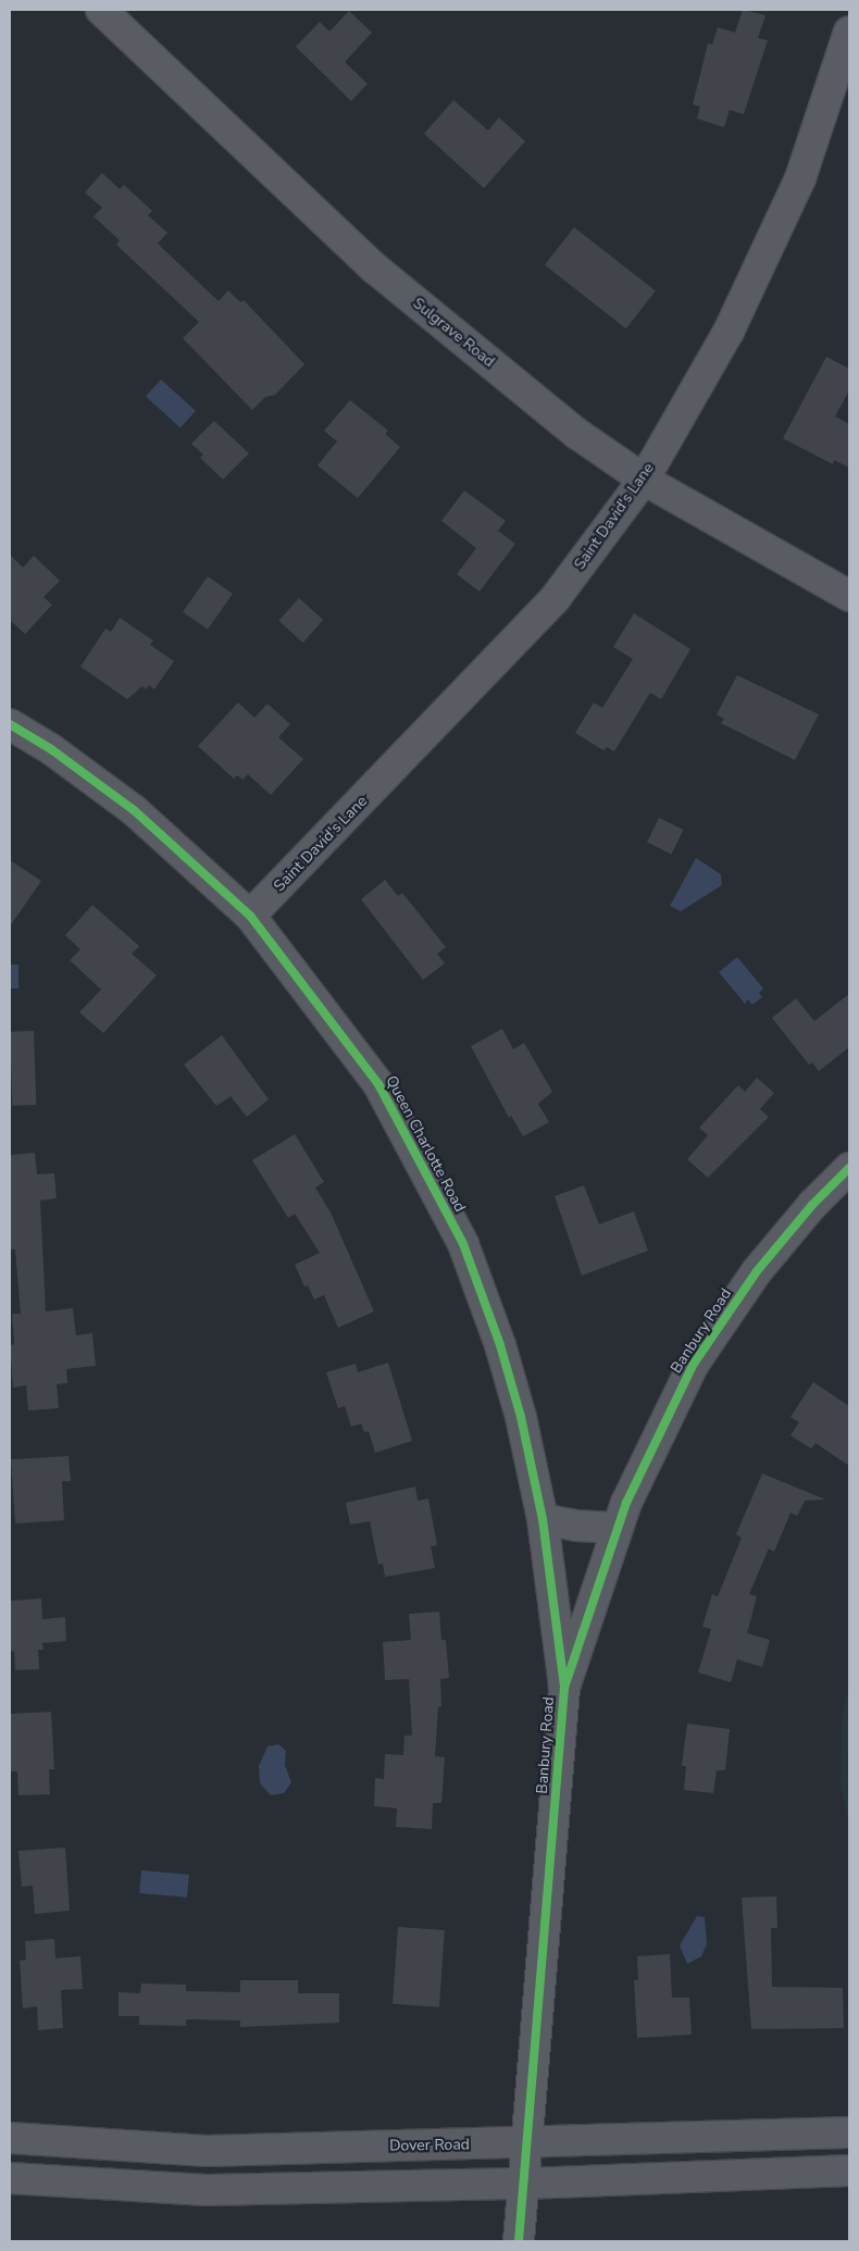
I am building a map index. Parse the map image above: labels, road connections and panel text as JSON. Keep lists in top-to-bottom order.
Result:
{
  "streets": {
    "street": [
      "Sulgrave Road",
      "Saint David's Lane",
      "Queen Charlotte Road",
      "Banbury Road",
      "Dover Road"
    ]
  },
  "crossings": [
    ["Sulgrave Road", "Saint David's Lane"],
    ["Saint David's Lane", "Queen Charlotte Road"],
    ["Queen Charlotte Road", "Banbury Road"],
    ["Banbury Road", "Dover Road"]
  ]
}
